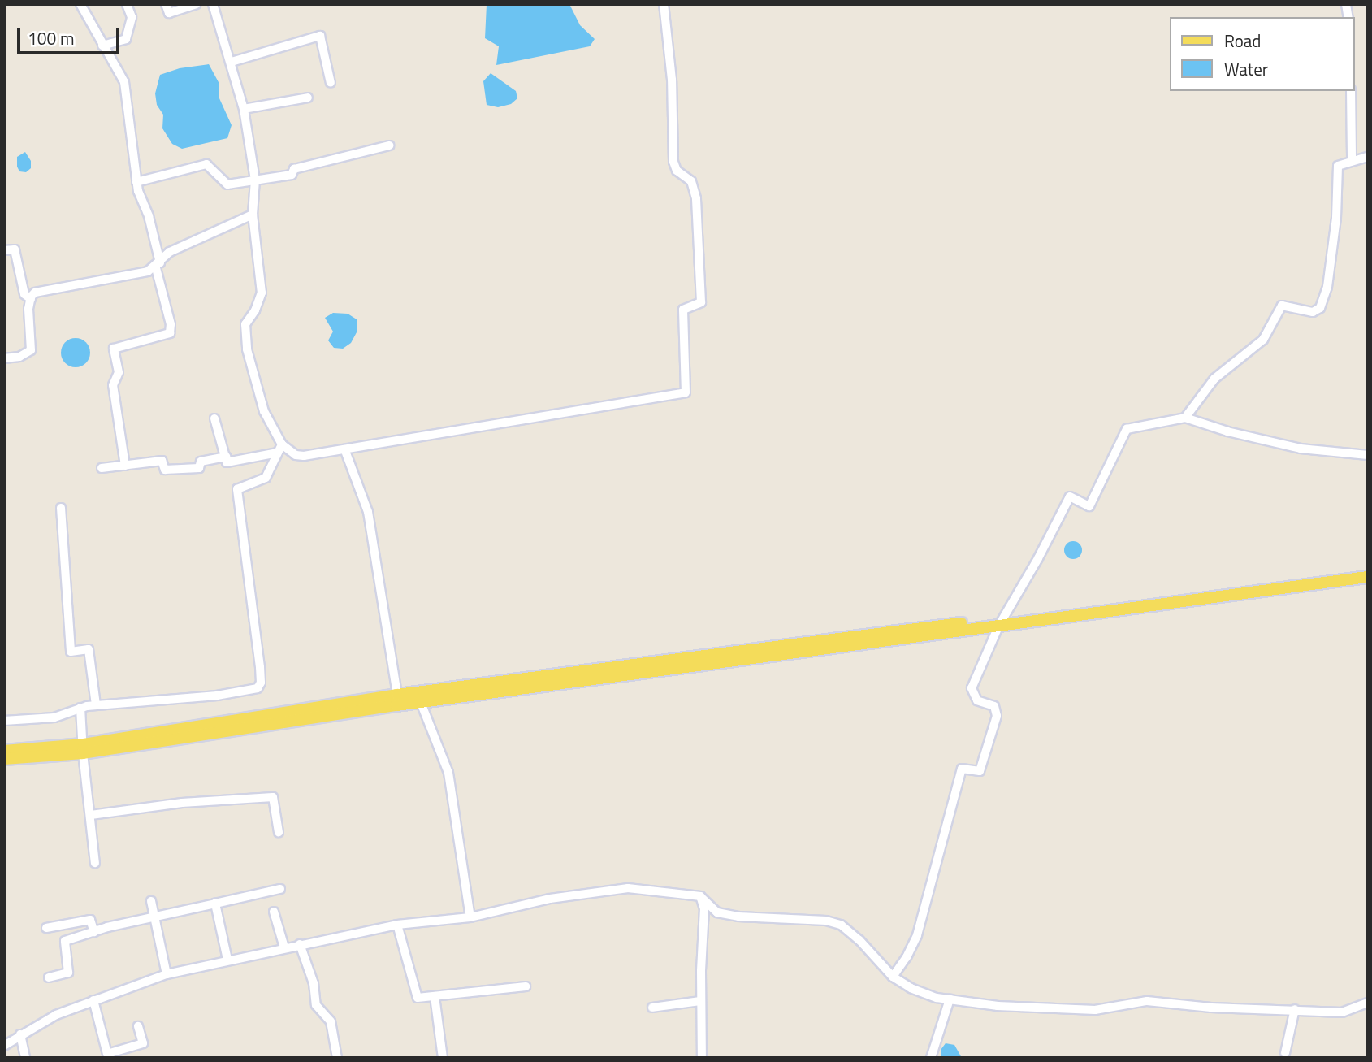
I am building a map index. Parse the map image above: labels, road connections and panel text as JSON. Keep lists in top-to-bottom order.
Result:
{
  "legend": ["Road", "Water"],
  "scale_bar": "100 m"
}
